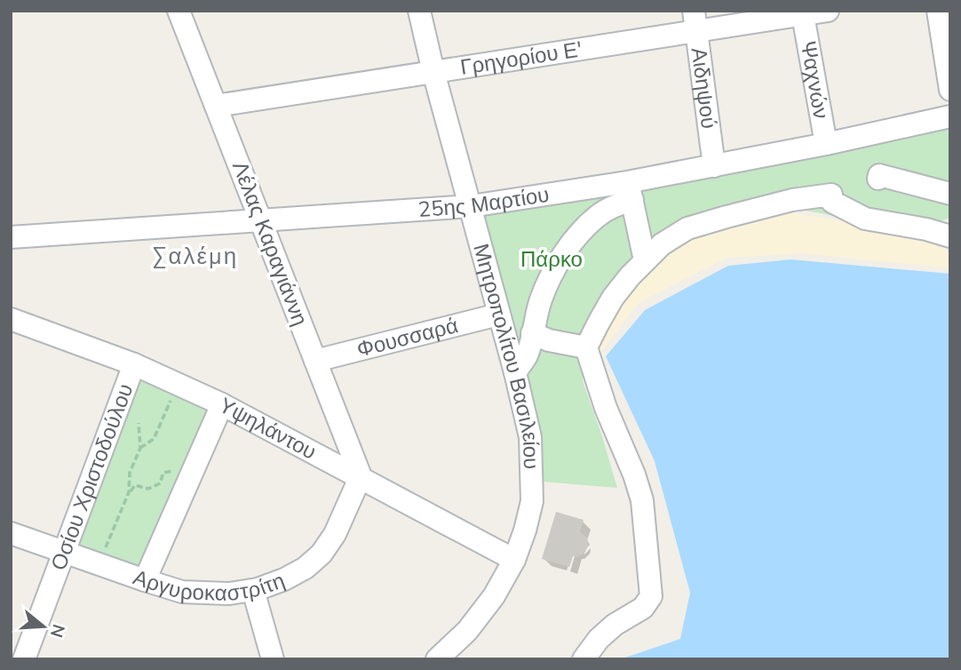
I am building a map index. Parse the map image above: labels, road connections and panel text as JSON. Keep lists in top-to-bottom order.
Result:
{
  "streets": {
    "street": [
      "Γρηγορίου Ε'",
      "Ψαχνών",
      "Αιδηψού",
      "25ης Μαρτίου",
      "Λέλας Καραγιάννη",
      "Φουσσαρά",
      "Μητροπολίτου Βασιλείου",
      "Υψηλάντου",
      "Οσίου Χριστοδούλου",
      "Αργυροκαστρίτη"
    ]
  },
  "crossings": [
    ["Γρηγορίου Ε'", "Ψαχνών"],
    ["Γρηγορίου Ε'", "Αιδηψού"],
    ["Γρηγορίου Ε'", "Λέλας Καραγιάννη"],
    ["Γρηγορίου Ε'", "Μητροπολίτου Βασιλείου"],
    ["Ψαχνών", "25ης Μαρτίου"],
    ["Αιδηψού", "25ης Μαρτίου"],
    ["25ης Μαρτίου", "Λέλας Καραγιάννη"],
    ["25ης Μαρτίου", "Μητροπολίτου Βασιλείου"],
    ["Λέλας Καραγιάννη", "Φουσσαρά"],
    ["Λέλας Καραγιάννη", "Υψηλάντου"],
    ["Λέλας Καραγιάννη", "Αργυροκαστρίτη"],
    ["Φουσσαρά", "Μητροπολίτου Βασιλείου"],
    ["Μητροπολίτου Βασιλείου", "Υψηλάντου"],
    ["Υψηλάντου", "Οσίου Χριστοδούλου"],
    ["Υψηλάντου", "Αργυροκαστρίτη"],
    ["Οσίου Χριστοδούλου", "Αργυροκαστρίτη"]
  ],
  "districts": ["Σαλέμη"],
  "parks": ["Πάρκο"],
  "north": "right"
}
